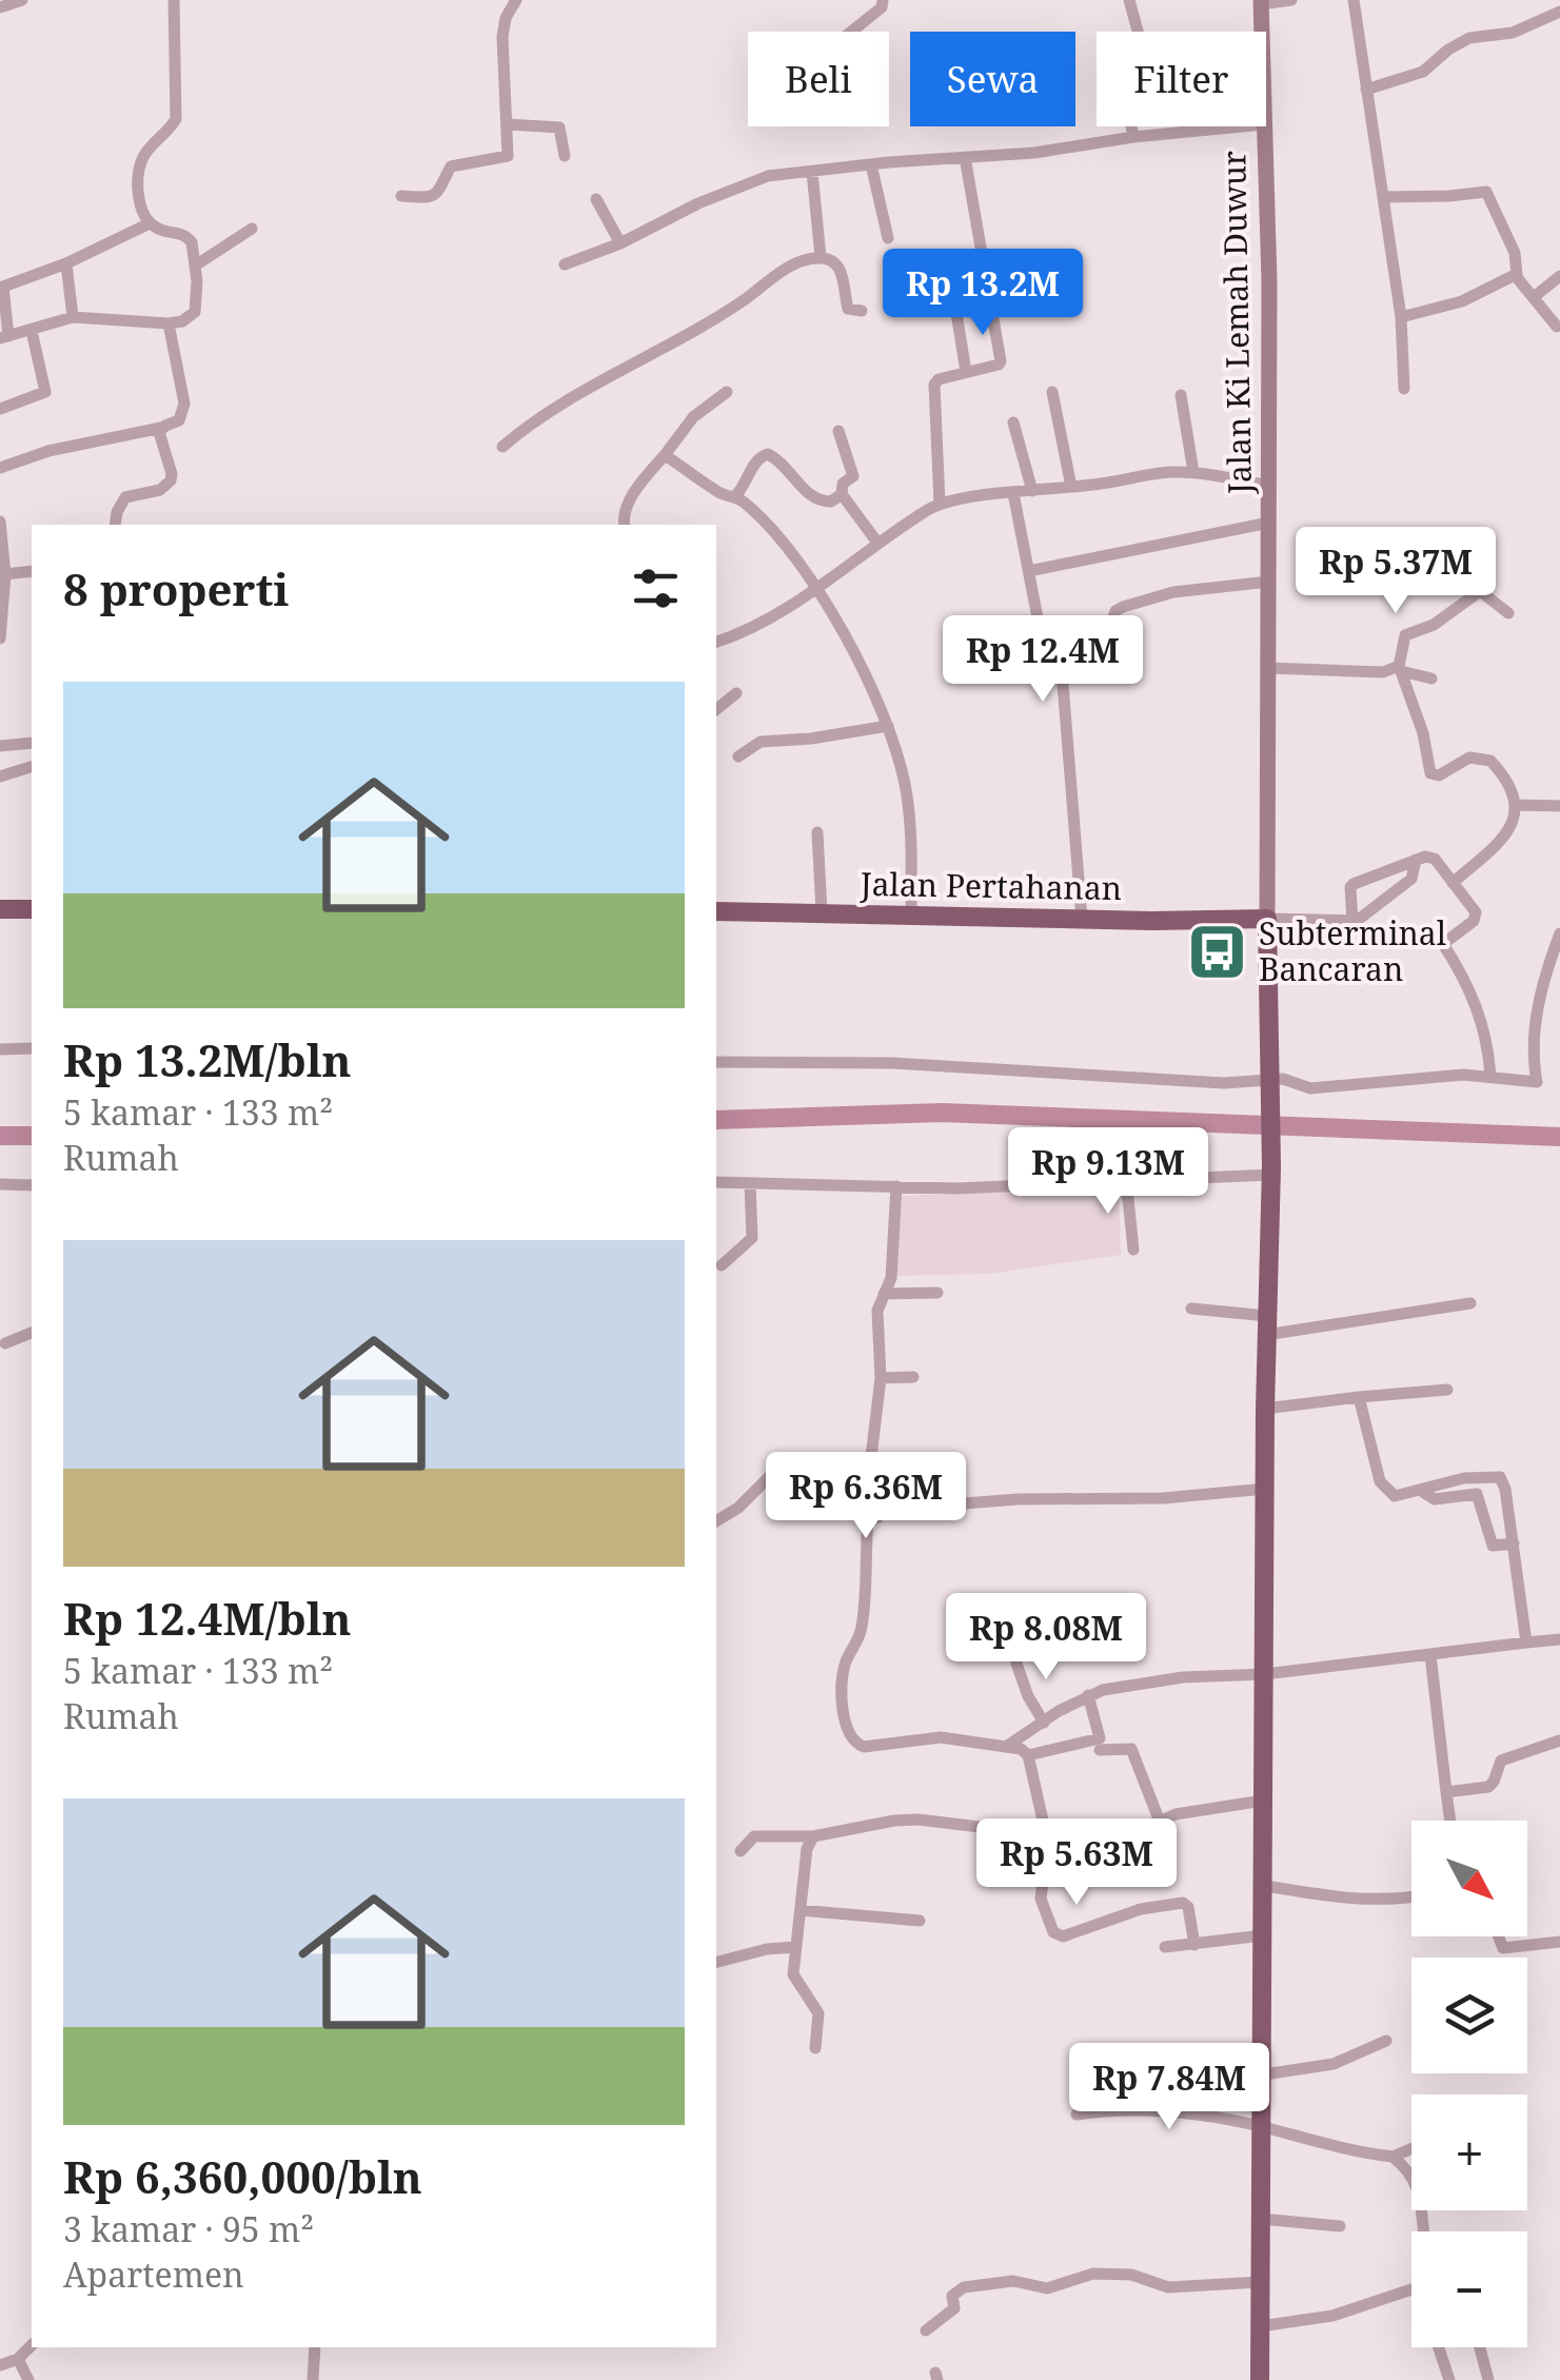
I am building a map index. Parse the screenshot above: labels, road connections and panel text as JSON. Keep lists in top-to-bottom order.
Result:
{
  "streets": {
    "highway": ["Jalan Ki Lemah Duwur", "Jalan Pertahanan"]
  },
  "crossings": [
    ["Jalan Ki Lemah Duwur", "Jalan Pertahanan"]
  ],
  "places": {
    "bus stop": ["Subterminal Bancaran"]
  },
  "north": "bottom right",
  "page": {
    "chip": ["Beli", "Sewa", "Filter"],
    "price": [
      "Rp 13.2M",
      "Rp 5.37M",
      "Rp 12.4M",
      "Rp 9.13M",
      "Rp 6.36M",
      "Rp 8.08M",
      "Rp 5.63M",
      "Rp 7.84M"
    ],
    "heading": "8 properti",
    "list": [
      {
        "name": "Rp 13.2M/bln",
        "note": "5 kamar · 133 m² · Rumah"
      },
      {
        "name": "Rp 12.4M/bln",
        "note": "5 kamar · 133 m² · Rumah"
      },
      {
        "name": "Rp 6,360,000/bln",
        "note": "3 kamar · 95 m² · Apartemen"
      }
    ],
    "map_buttons": ["+", "−"]
  }
}
